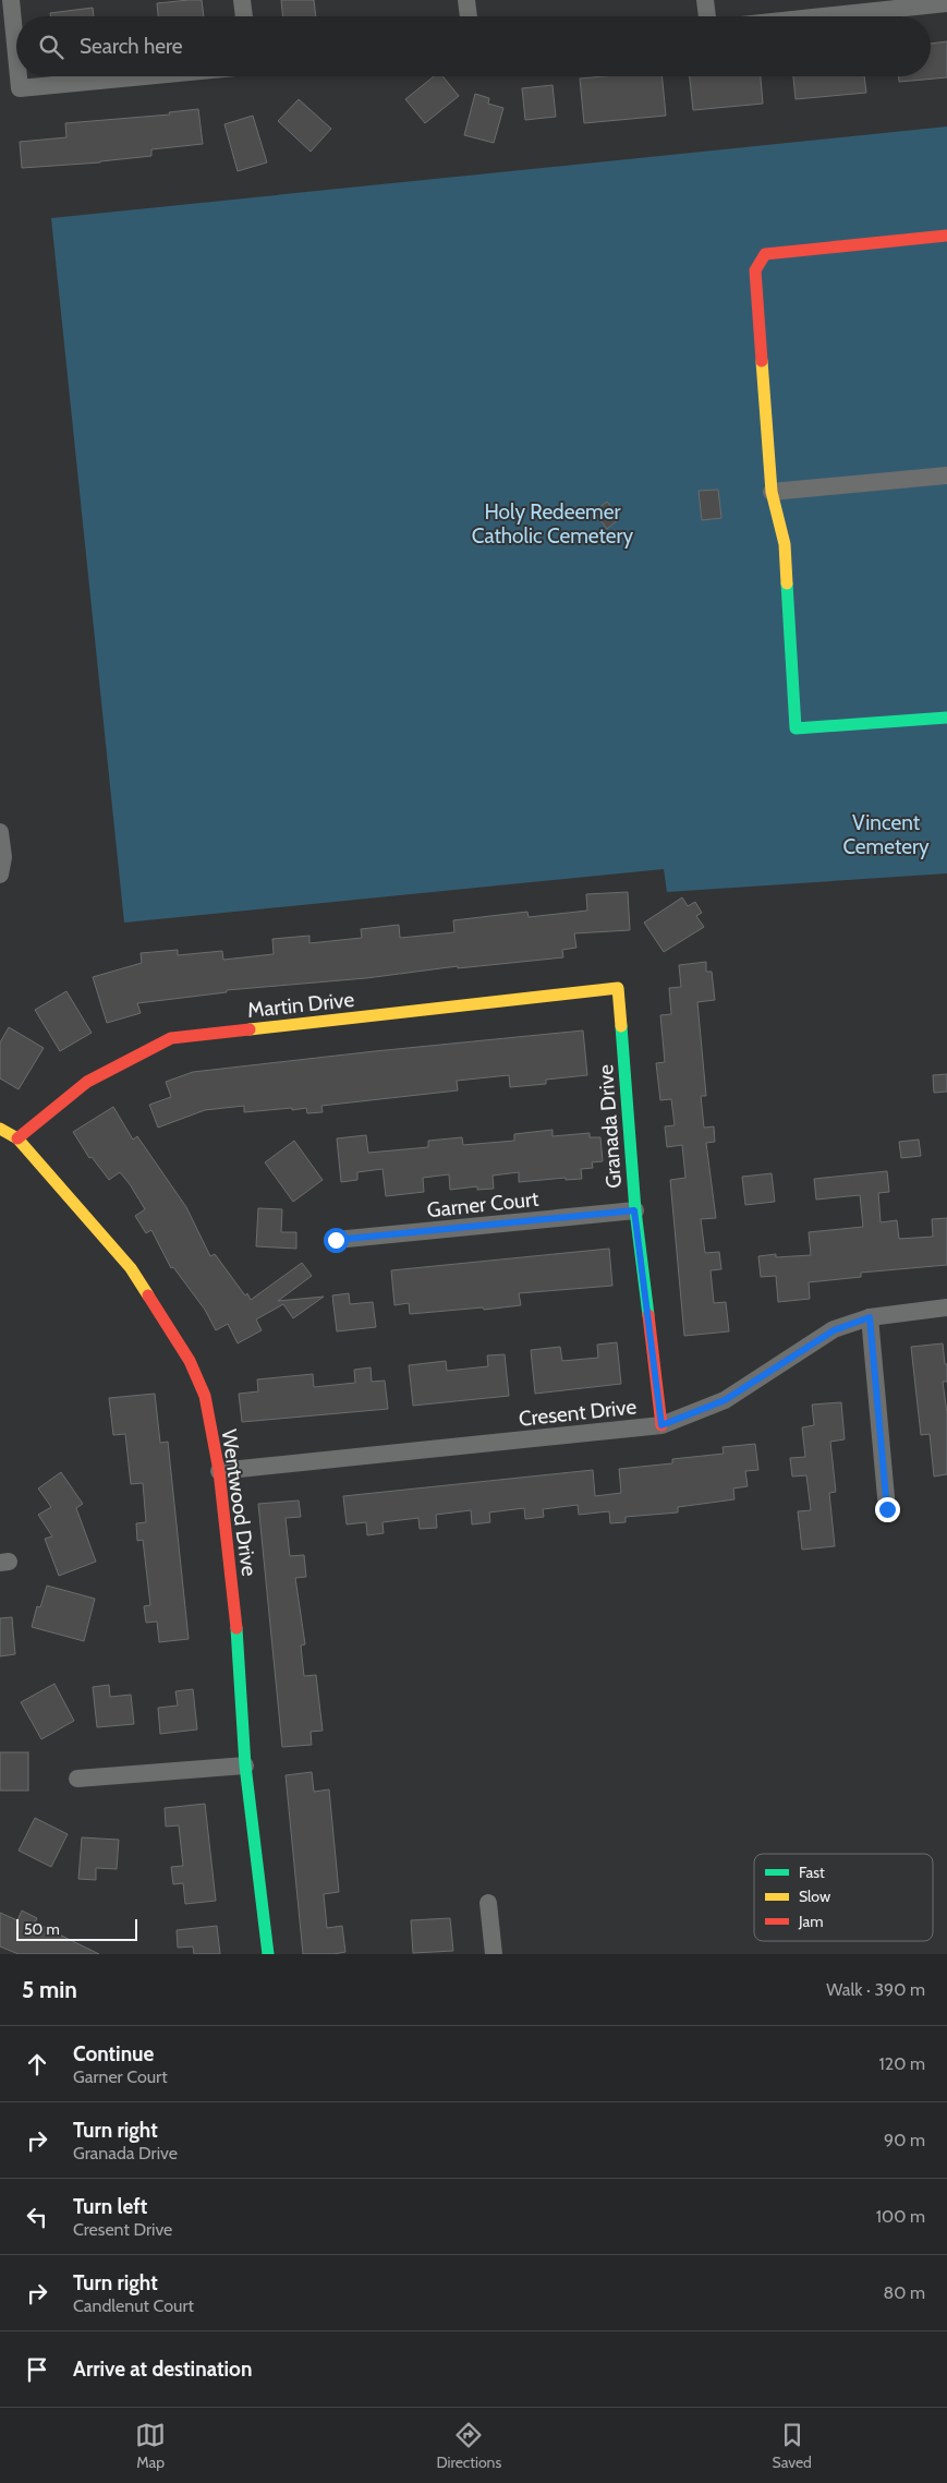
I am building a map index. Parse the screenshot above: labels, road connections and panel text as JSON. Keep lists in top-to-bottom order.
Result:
{
  "streets": {
    "street": [
      "Martin Drive",
      "Granada Drive",
      "Garner Court",
      "Cresent Drive",
      "Wentwood Drive"
    ]
  },
  "crossings": [
    ["Martin Drive", "Granada Drive"],
    ["Martin Drive", "Wentwood Drive"],
    ["Granada Drive", "Garner Court"],
    ["Granada Drive", "Cresent Drive"],
    ["Cresent Drive", "Wentwood Drive"]
  ],
  "parks": ["Holy Redeemer Catholic Cemetery", "Vincent Cemetery"],
  "legend": ["Fast", "Slow", "Jam"],
  "scale_bar": "50 m",
  "page": {
    "search": "Search here",
    "scale": "50 m",
    "heading": ["5 min", "Walk · 390 m"],
    "list": [
      ["Continue", "Garner Court", "120 m"],
      ["Turn right", "Granada Drive", "90 m"],
      ["Turn left", "Cresent Drive", "100 m"],
      ["Turn right", "Candlenut Court", "80 m"],
      "Arrive at destination"
    ],
    "nav": ["Map", "Directions", "Saved"]
  }
}
